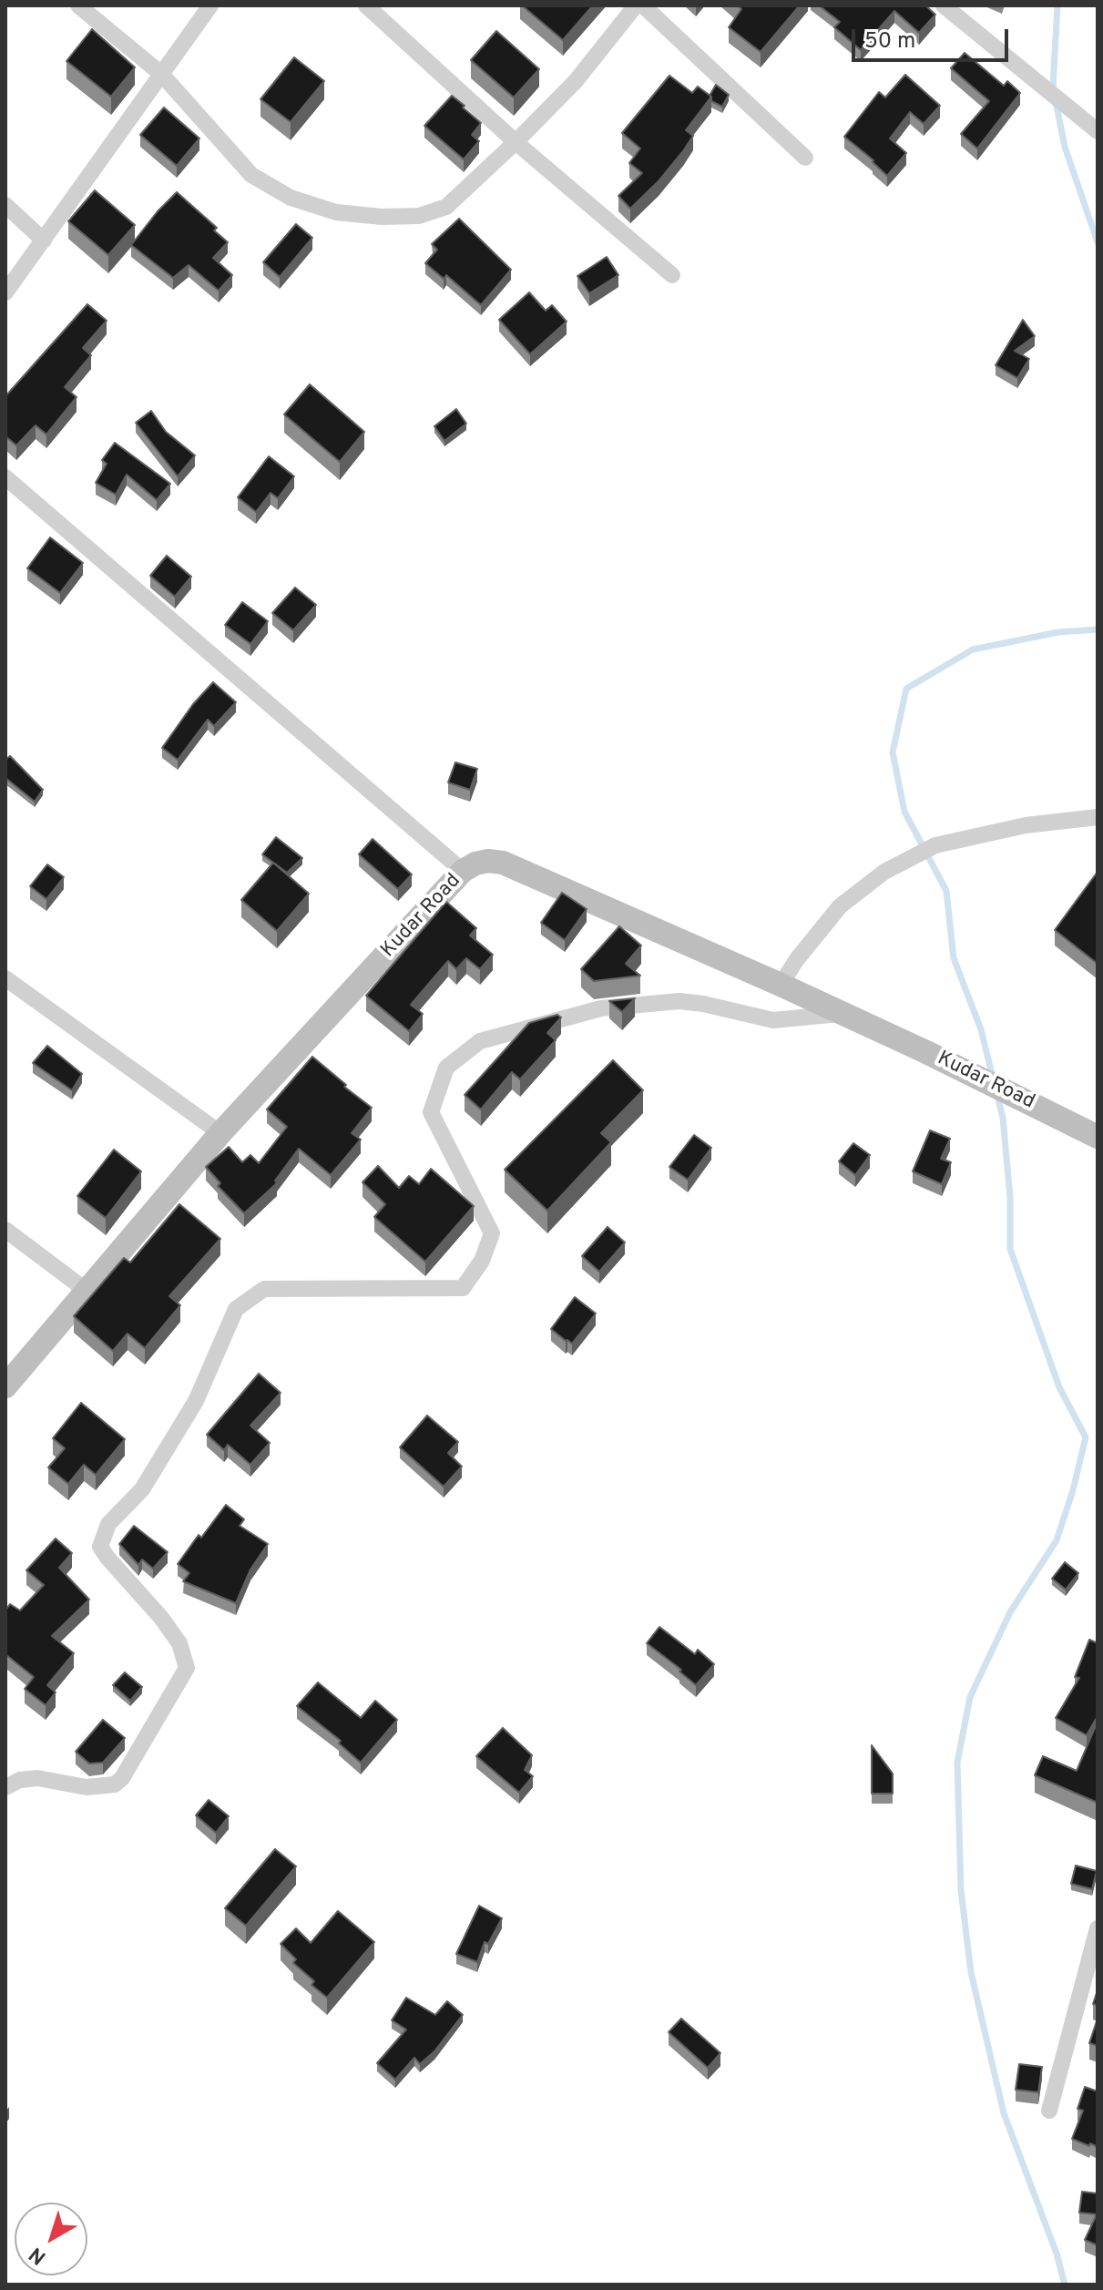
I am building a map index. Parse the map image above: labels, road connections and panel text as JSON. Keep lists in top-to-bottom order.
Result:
{
  "streets": {
    "street": ["Kudar Road"]
  },
  "scale_bar": "50 m",
  "north": "bottom left"
}
